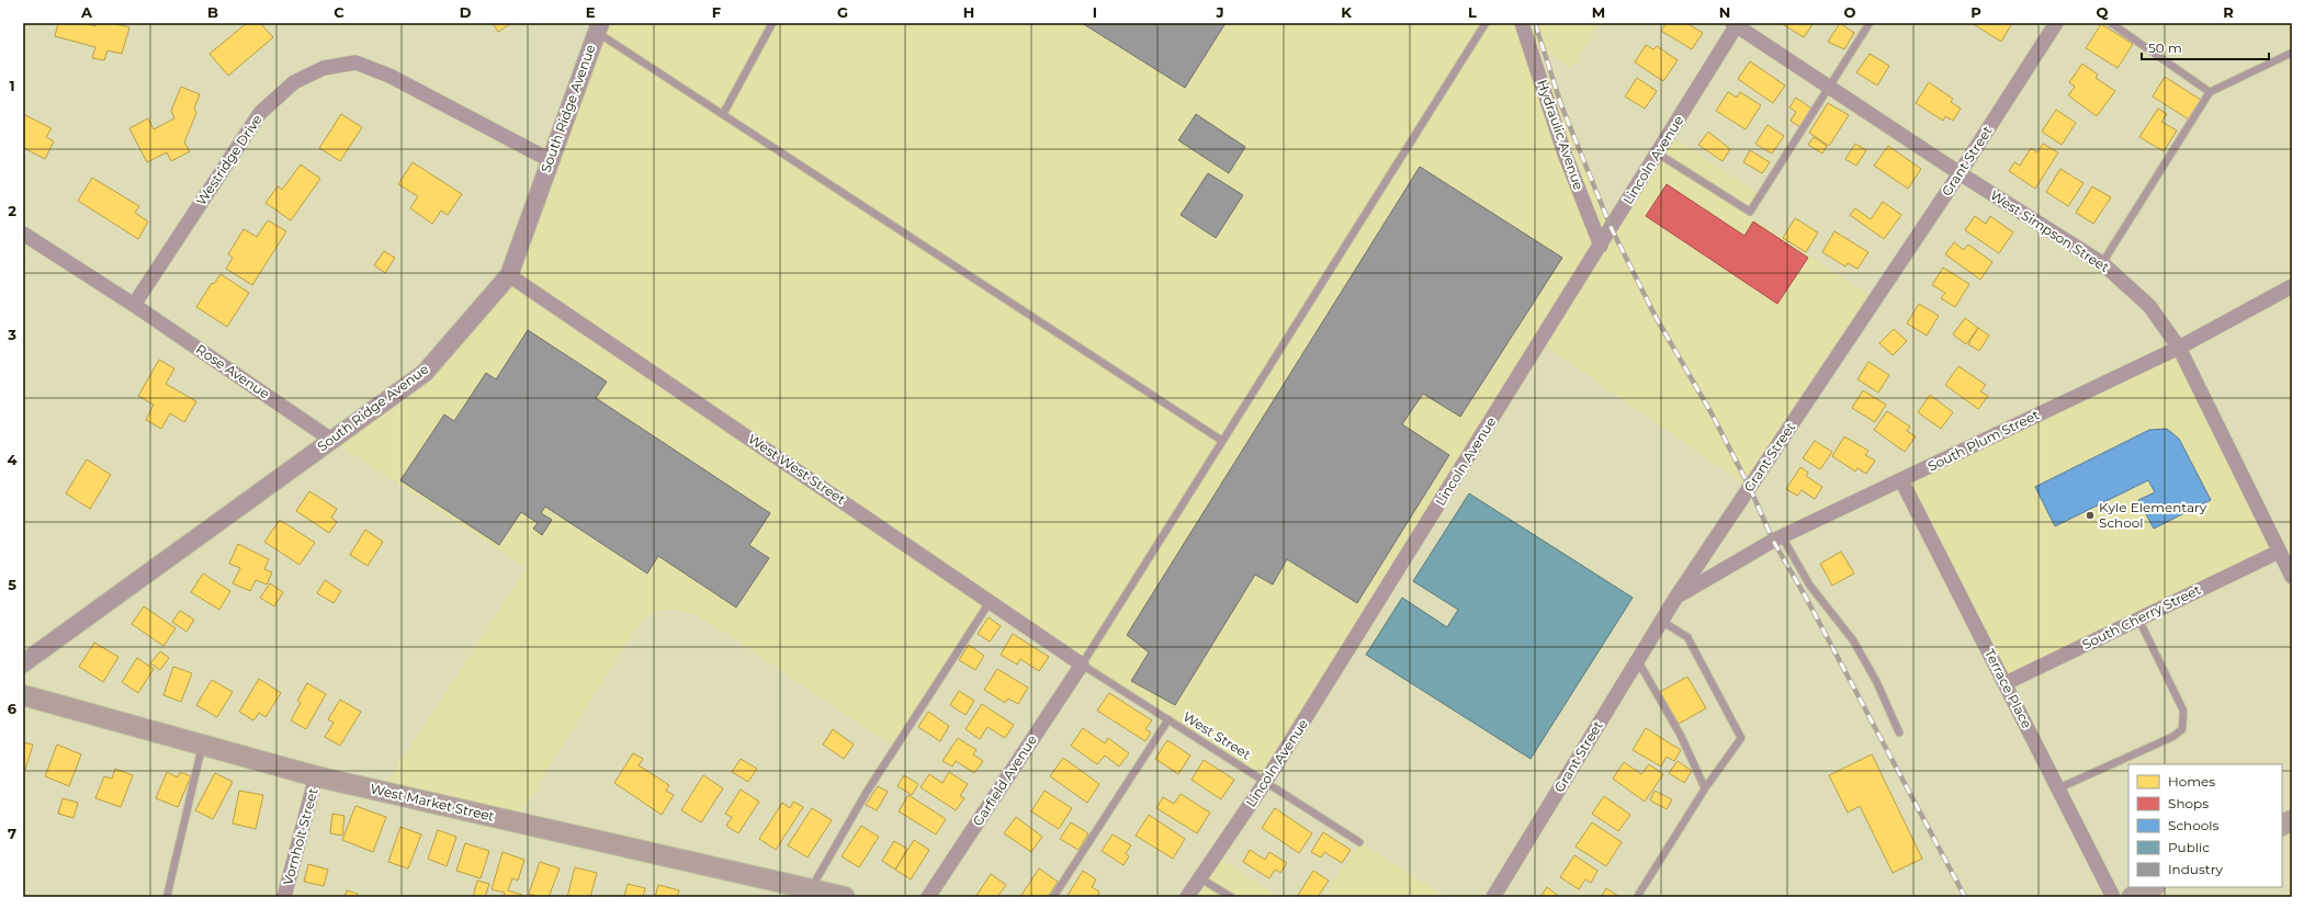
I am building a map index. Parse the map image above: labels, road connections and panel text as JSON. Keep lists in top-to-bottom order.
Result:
{
  "streets": {
    "main road": ["West Market Street"],
    "street": [
      "South Ridge Avenue",
      "Hydraulic Avenue",
      "Westridge Drive",
      "Lincoln Avenue",
      "Grant Street",
      "West Simpson Street",
      "Rose Avenue",
      "South Plum Street",
      "West West Street",
      "South Cherry Street",
      "Terrace Place",
      "Garfield Avenue",
      "Vornholt Street"
    ],
    "lane": ["West Street"]
  },
  "crossings": [
    ["South Ridge Avenue", "Westridge Drive"],
    ["South Ridge Avenue", "Rose Avenue"],
    ["South Ridge Avenue", "West West Street"],
    ["Hydraulic Avenue", "Lincoln Avenue"],
    ["Westridge Drive", "Rose Avenue"],
    ["Lincoln Avenue", "West Simpson Street"],
    ["Lincoln Avenue", "West Street"],
    ["Grant Street", "West Simpson Street"],
    ["Grant Street", "South Plum Street"],
    ["West Simpson Street", "South Plum Street"],
    ["West Simpson Street", "South Cherry Street"],
    ["South Plum Street", "Terrace Place"],
    ["West West Street", "West Street"],
    ["West West Street", "Garfield Avenue"],
    ["South Cherry Street", "Terrace Place"],
    ["West Street", "Garfield Avenue"],
    ["West Market Street", "Vornholt Street"]
  ],
  "places": ["Kyle Elementary School"],
  "legend": [
    "Homes",
    "Shops",
    "Schools",
    "Public",
    "Industry"
  ],
  "scale_bar": "50 m",
  "grid": {
    "columns": [
      "A",
      "B",
      "C",
      "D",
      "E",
      "F",
      "G",
      "H",
      "I",
      "J",
      "K",
      "L",
      "M",
      "N",
      "O",
      "P",
      "Q",
      "R"
    ],
    "rows": [
      "1",
      "2",
      "3",
      "4",
      "5",
      "6",
      "7"
    ]
  }
}
